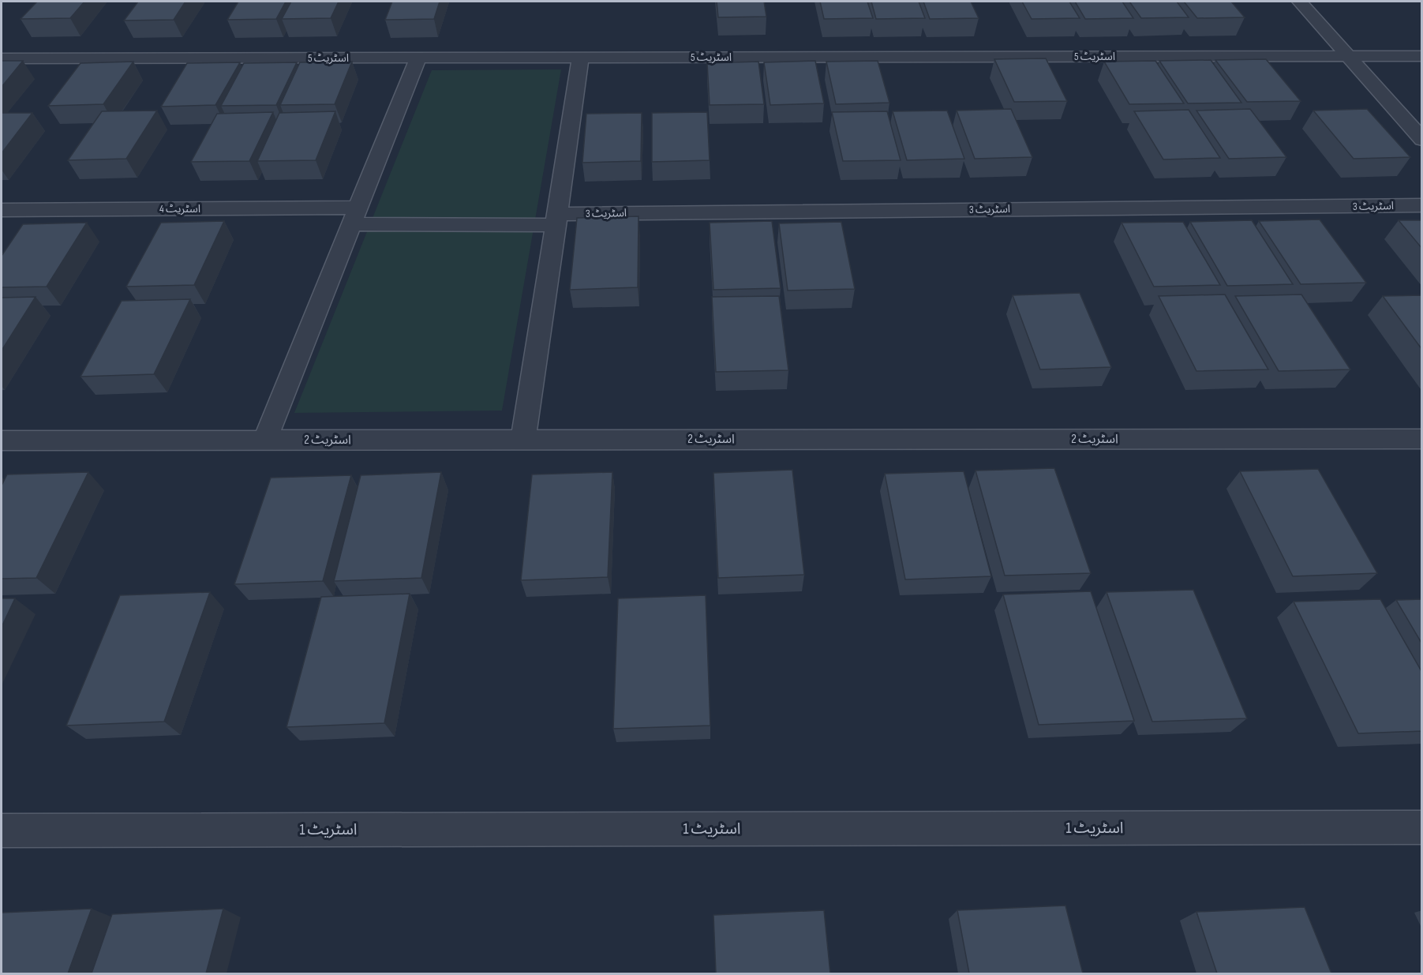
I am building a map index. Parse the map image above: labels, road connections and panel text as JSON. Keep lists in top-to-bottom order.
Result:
{
  "streets": {
    "street": [
      "اسٹریٹ 5",
      "اسٹریٹ 3",
      "اسٹریٹ 4",
      "اسٹریٹ 2",
      "اسٹریٹ 1"
    ]
  },
  "crossings": [
    ["اسٹریٹ 3", "اسٹریٹ 4"]
  ]
}
